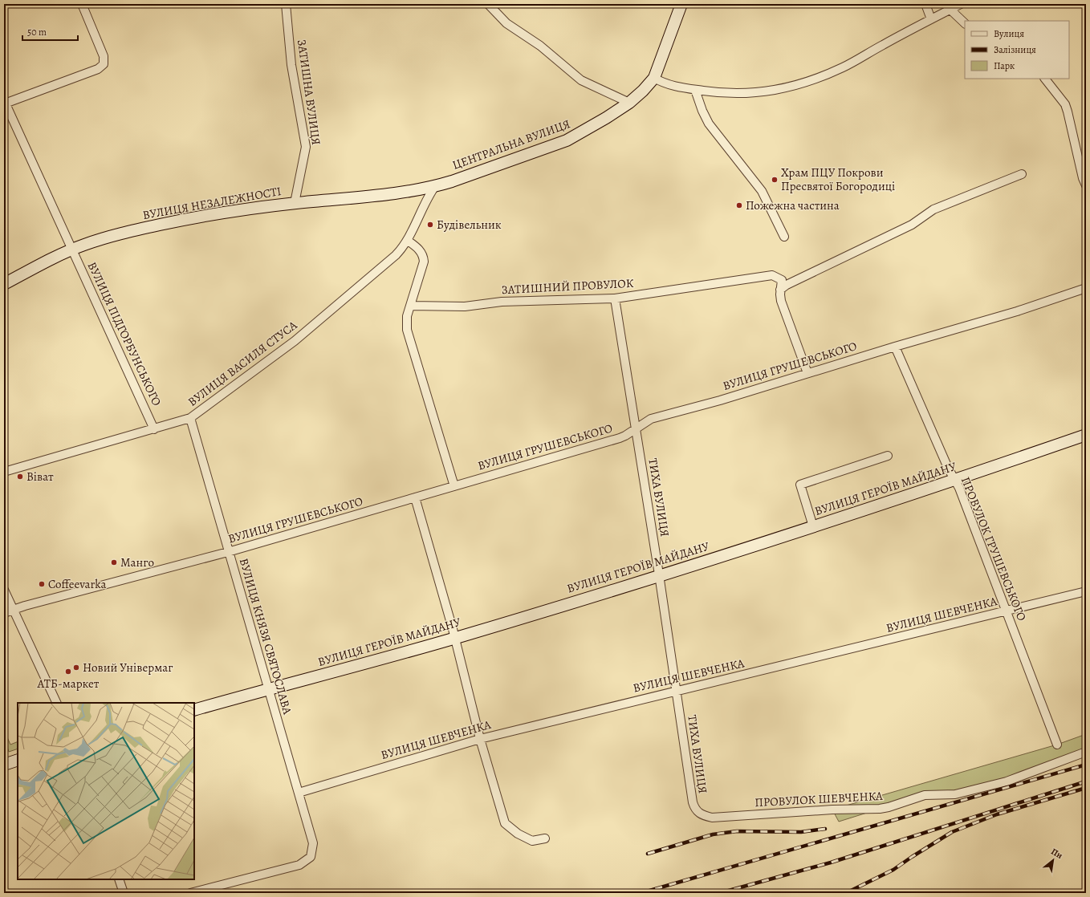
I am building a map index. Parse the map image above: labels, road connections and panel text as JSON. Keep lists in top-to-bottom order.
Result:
{
  "streets": {
    "street": [
      "ЗАТИШНА ВУЛИЦЯ",
      "ЦЕНТРАЛЬНА ВУЛИЦЯ",
      "ВУЛИЦЯ НЕЗАЛЕЖНОСТІ",
      "ЗАТИШНИЙ ПРОВУЛОК",
      "ВУЛИЦЯ ПІДГОРБУНСЬКОГО",
      "ВУЛИЦЯ ВАСИЛЯ СТУСА",
      "ВУЛИЦЯ ГРУШЕВСЬКОГО",
      "ВУЛИЦЯ ГЕРОЇВ МАЙДАНУ",
      "ТИХА ВУЛИЦЯ",
      "ПРОВУЛОК ГРУШЕВСЬКОГО",
      "ВУЛИЦЯ ШЕВЧЕНКА",
      "ВУЛИЦЯ КНЯЗЯ СВЯТОСЛАВА",
      "ПРОВУЛОК ШЕВЧЕНКА"
    ]
  },
  "crossings": [
    ["ЗАТИШНА ВУЛИЦЯ", "ВУЛИЦЯ НЕЗАЛЕЖНОСТІ"],
    ["ЦЕНТРАЛЬНА ВУЛИЦЯ", "ВУЛИЦЯ НЕЗАЛЕЖНОСТІ"],
    ["ЦЕНТРАЛЬНА ВУЛИЦЯ", "ВУЛИЦЯ ВАСИЛЯ СТУСА"],
    ["ВУЛИЦЯ НЕЗАЛЕЖНОСТІ", "ВУЛИЦЯ ПІДГОРБУНСЬКОГО"],
    ["ВУЛИЦЯ НЕЗАЛЕЖНОСТІ", "ВУЛИЦЯ ВАСИЛЯ СТУСА"],
    ["ЗАТИШНИЙ ПРОВУЛОК", "ТИХА ВУЛИЦЯ"],
    ["ВУЛИЦЯ ПІДГОРБУНСЬКОГО", "ВУЛИЦЯ ВАСИЛЯ СТУСА"],
    ["ВУЛИЦЯ ВАСИЛЯ СТУСА", "ВУЛИЦЯ КНЯЗЯ СВЯТОСЛАВА"],
    ["ВУЛИЦЯ ГРУШЕВСЬКОГО", "ТИХА ВУЛИЦЯ"],
    ["ВУЛИЦЯ ГРУШЕВСЬКОГО", "ПРОВУЛОК ГРУШЕВСЬКОГО"],
    ["ВУЛИЦЯ ГРУШЕВСЬКОГО", "ВУЛИЦЯ КНЯЗЯ СВЯТОСЛАВА"],
    ["ВУЛИЦЯ ГЕРОЇВ МАЙДАНУ", "ТИХА ВУЛИЦЯ"],
    ["ВУЛИЦЯ ГЕРОЇВ МАЙДАНУ", "ПРОВУЛОК ГРУШЕВСЬКОГО"],
    ["ВУЛИЦЯ ГЕРОЇВ МАЙДАНУ", "ВУЛИЦЯ КНЯЗЯ СВЯТОСЛАВА"],
    ["ТИХА ВУЛИЦЯ", "ВУЛИЦЯ ШЕВЧЕНКА"],
    ["ТИХА ВУЛИЦЯ", "ПРОВУЛОК ШЕВЧЕНКА"],
    ["ПРОВУЛОК ГРУШЕВСЬКОГО", "ВУЛИЦЯ ШЕВЧЕНКА"],
    ["ВУЛИЦЯ ШЕВЧЕНКА", "ВУЛИЦЯ КНЯЗЯ СВЯТОСЛАВА"]
  ],
  "places": [
    "Храм ПЦУ Покрови Пресвятої Богородиці",
    "Пожежна частина",
    "Будівельник",
    "Віват",
    "Манго",
    "Coffeevarka",
    "Новий Універмаг",
    "АТБ-маркет"
  ],
  "legend": ["Вулиця", "Залізниця", "Парк"],
  "scale_bar": "50 m",
  "north": "top right"
}
